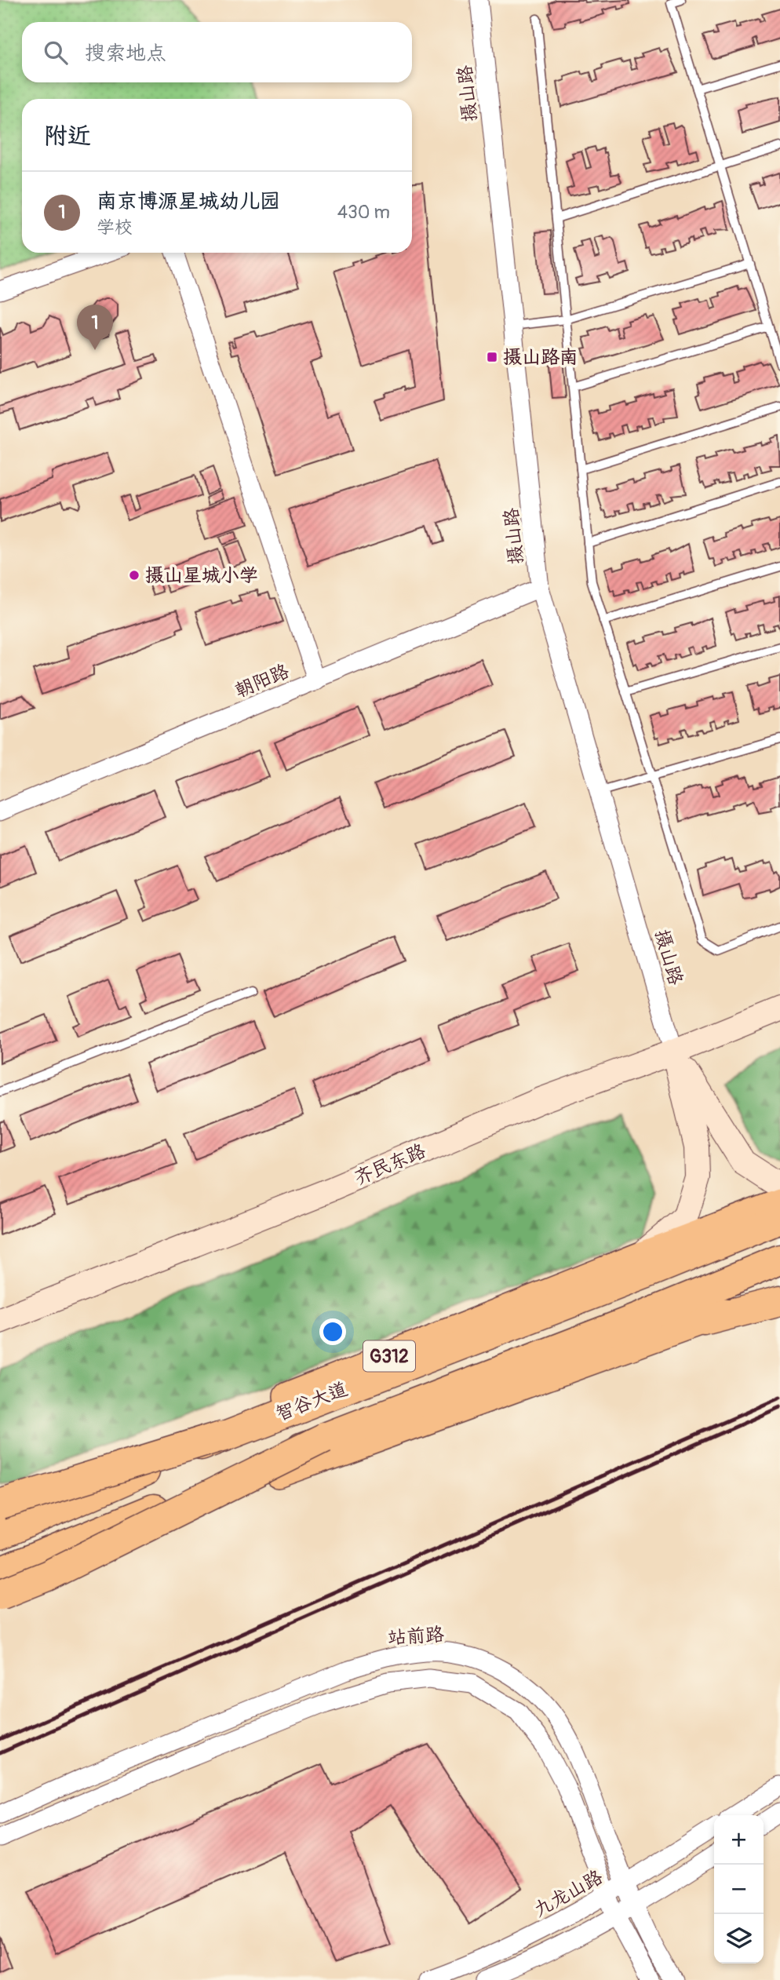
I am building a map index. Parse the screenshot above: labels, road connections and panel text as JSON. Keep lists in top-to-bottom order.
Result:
{
  "streets": {
    "highway": ["G312", "智谷大道"],
    "street": [
      "摄山路",
      "朝阳路",
      "齐民东路",
      "站前路",
      "九龙山路"
    ]
  },
  "crossings": [
    ["摄山路", "朝阳路"],
    ["摄山路", "齐民东路"],
    ["G312", "智谷大道"],
    ["站前路", "九龙山路"]
  ],
  "places": {
    "transit": ["摄山路南"],
    "other": ["摄山星城小学"]
  },
  "page": {
    "search": "搜索地点",
    "heading": "附近",
    "list": [
      {
        "mark": "1",
        "name": "南京博源星城幼儿园",
        "note": "学校",
        "value": "430 m"
      }
    ],
    "pins": "1",
    "map_buttons": ["+", "−"]
  }
}
